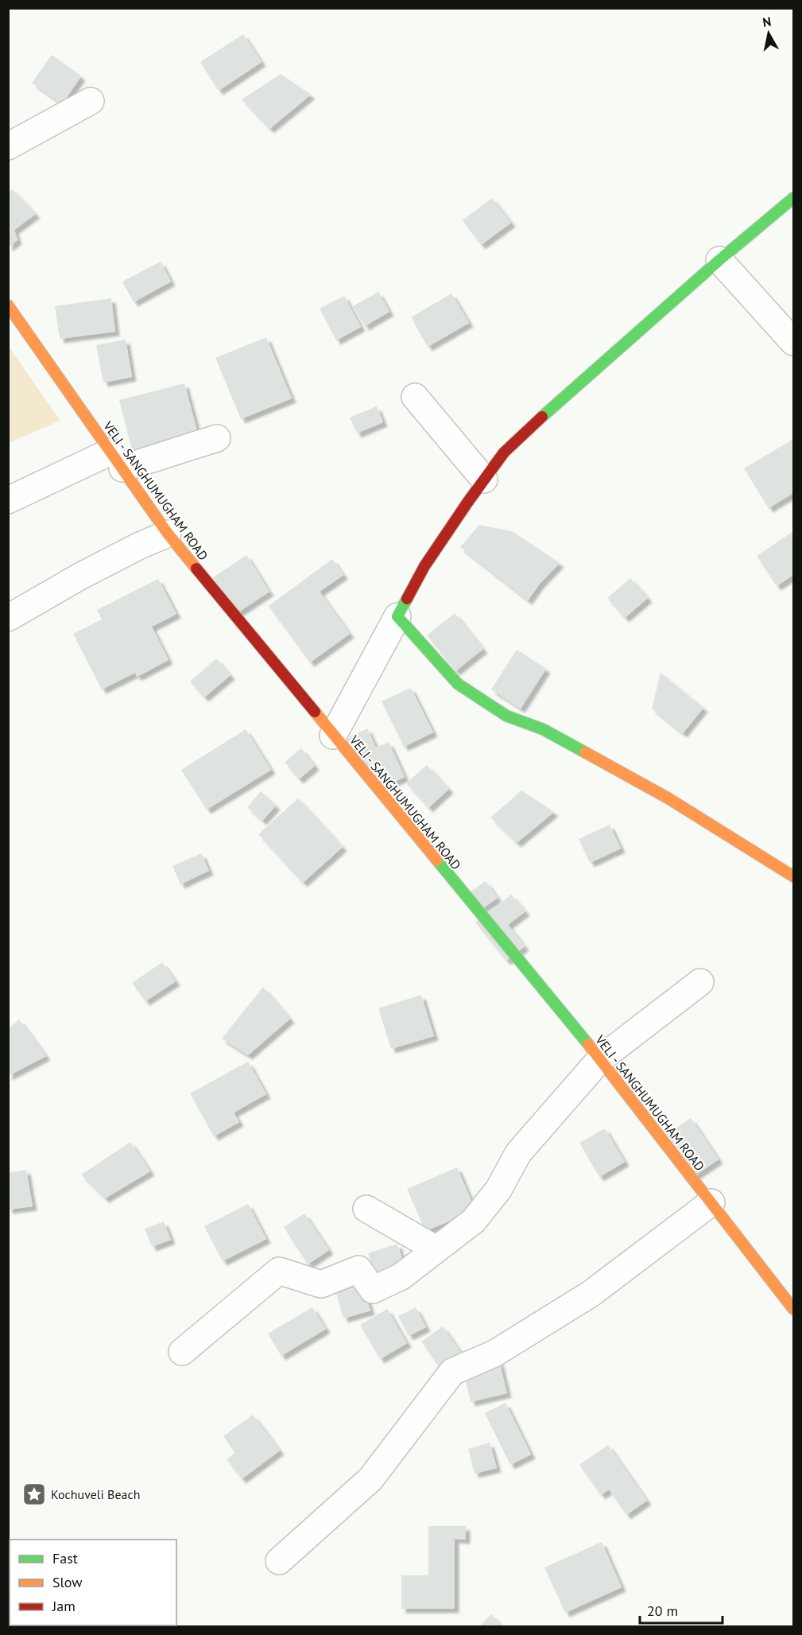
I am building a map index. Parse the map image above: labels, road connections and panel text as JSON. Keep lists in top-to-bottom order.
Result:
{
  "streets": {
    "main road": ["VELI - SANGHUMUGHAM ROAD"]
  },
  "places": {
    "place": ["Kochuveli Beach"]
  },
  "legend": ["Fast", "Slow", "Jam"],
  "scale_bar": "20 m",
  "north": "top"
}
